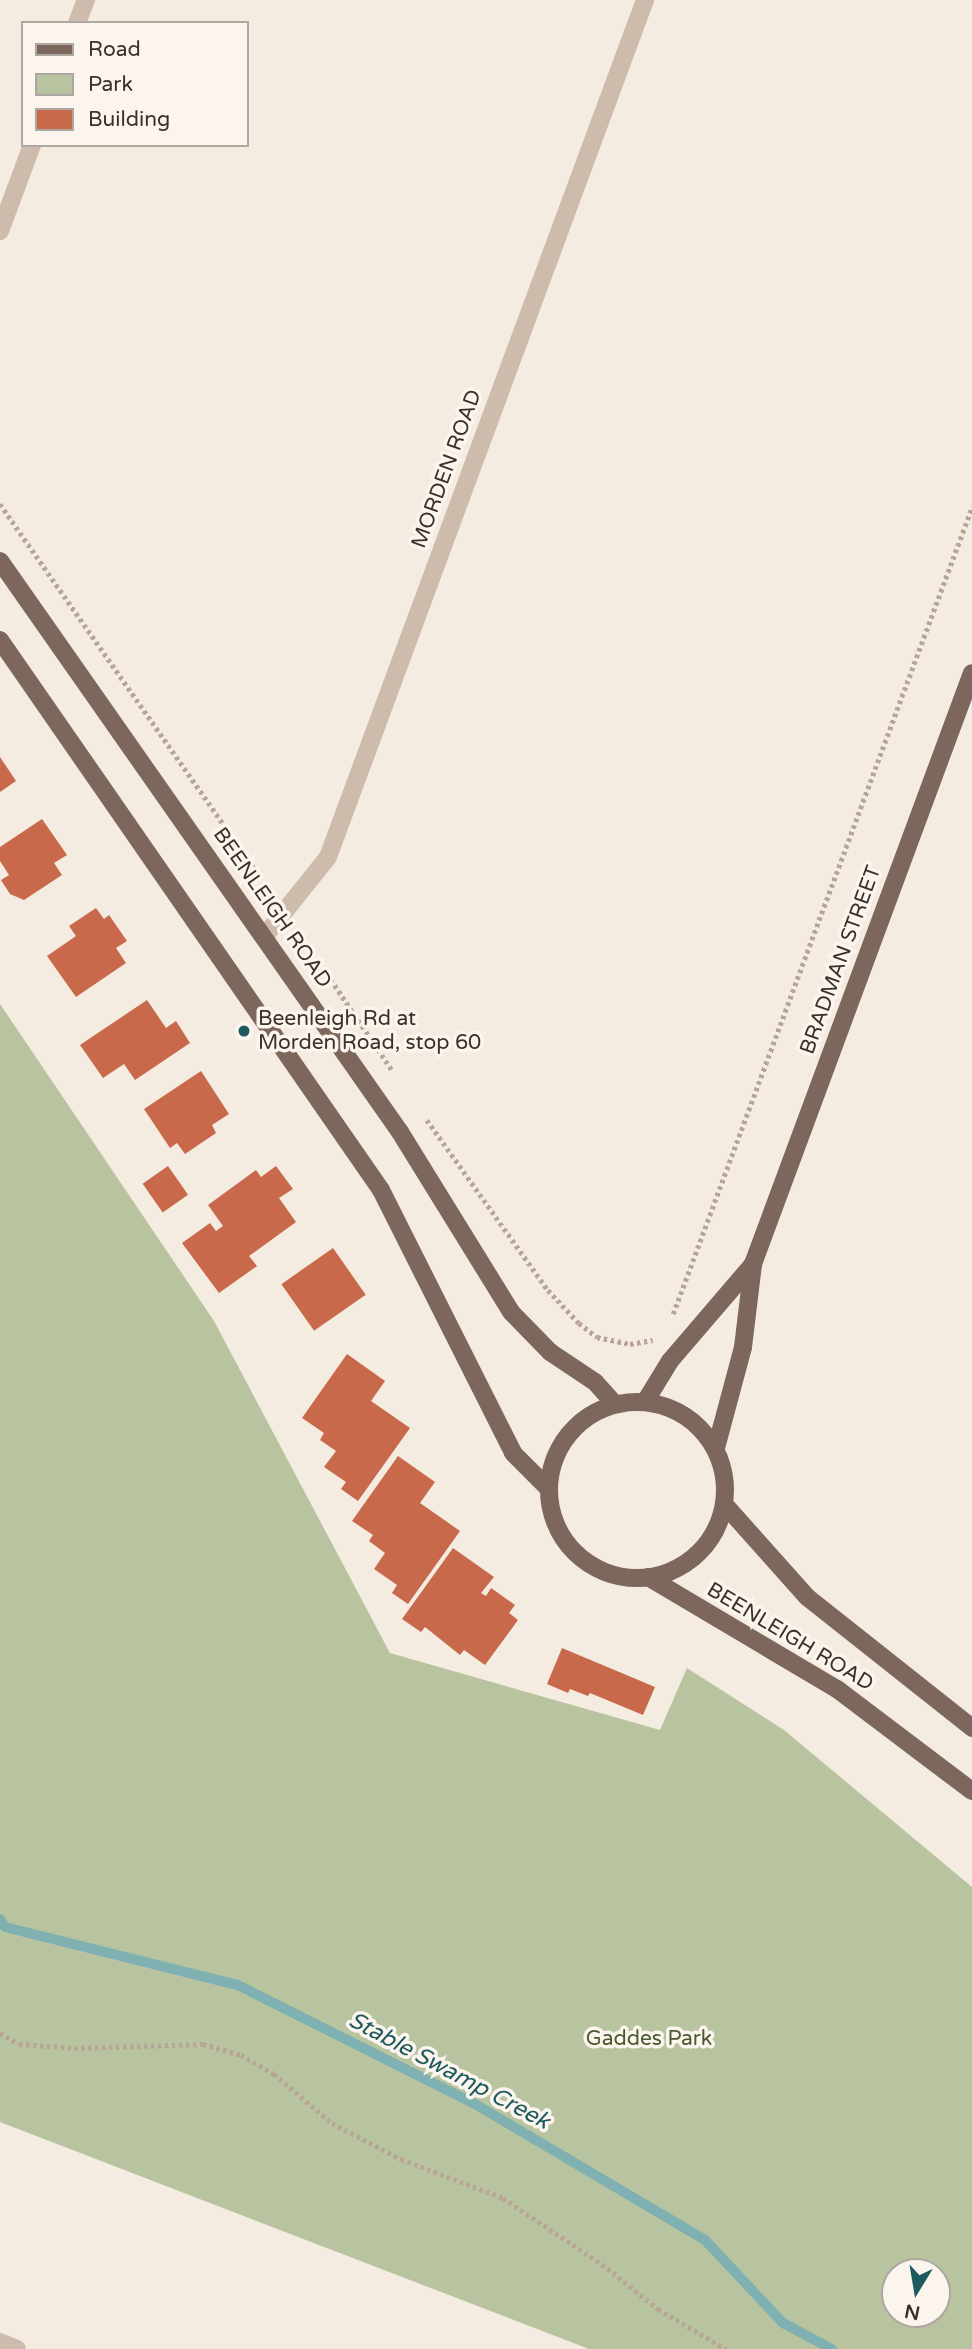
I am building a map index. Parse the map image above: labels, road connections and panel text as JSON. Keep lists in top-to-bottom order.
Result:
{
  "streets": {
    "main road": ["BEENLEIGH ROAD", "BRADMAN STREET"],
    "street": ["MORDEN ROAD"]
  },
  "crossings": [
    ["MORDEN ROAD", "BEENLEIGH ROAD"],
    ["BEENLEIGH ROAD", "BRADMAN STREET"]
  ],
  "water": ["Stable Swamp Creek"],
  "parks": ["Gaddes Park"],
  "places": ["Beenleigh Rd at Morden Road, stop 60"],
  "legend": ["Road", "Park", "Building"],
  "north": "bottom"
}
